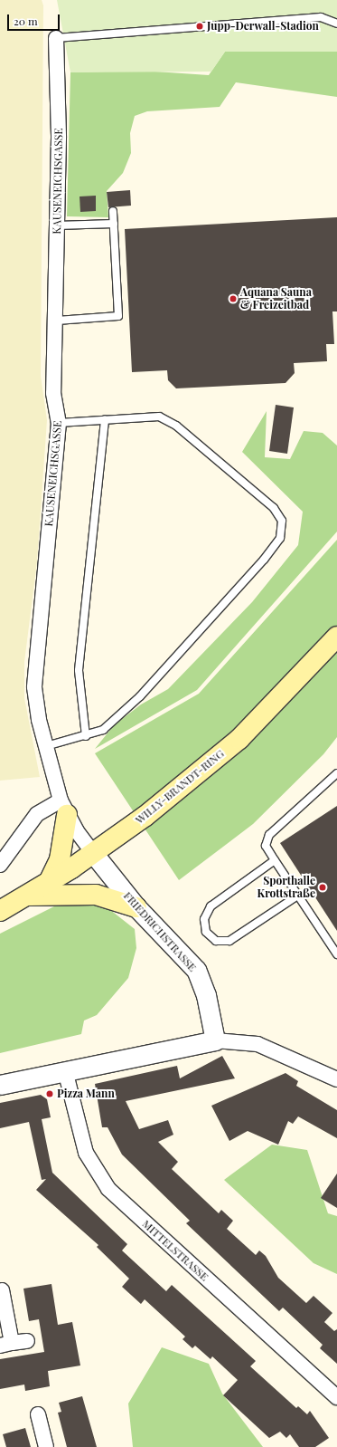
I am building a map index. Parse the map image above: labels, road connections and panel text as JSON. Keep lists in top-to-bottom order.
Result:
{
  "streets": {
    "main road": ["WILLY-BRANDT-RING"],
    "street": ["KAUSENEICHSGASSE", "FRIEDRICHSTRASSE", "MITTELSTRASSE"]
  },
  "crossings": [
    ["KAUSENEICHSGASSE", "WILLY-BRANDT-RING"],
    ["KAUSENEICHSGASSE", "FRIEDRICHSTRASSE"],
    ["WILLY-BRANDT-RING", "FRIEDRICHSTRASSE"]
  ],
  "places": [
    "Jupp-Derwall-Stadion",
    "Aquana Sauna & Freizeitbad",
    "Sporthalle Krottstraße",
    "Pizza Mann"
  ],
  "scale_bar": "20 m"
}
